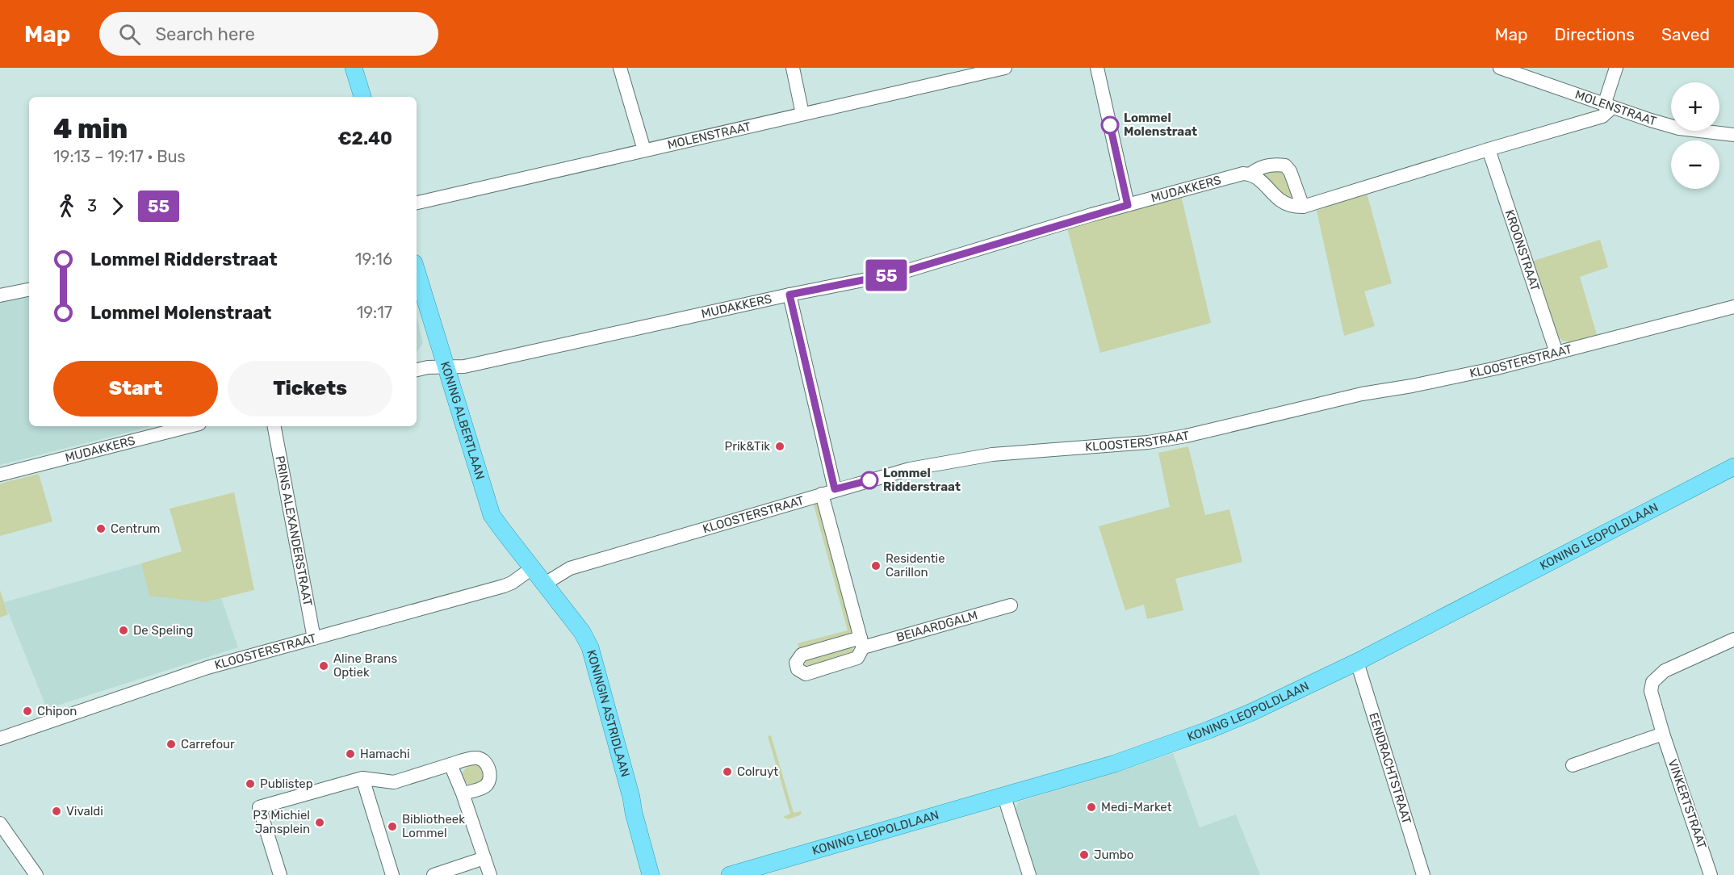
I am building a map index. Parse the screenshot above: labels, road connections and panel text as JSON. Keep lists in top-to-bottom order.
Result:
{
  "streets": {
    "main road": ["KONING ALBERTLAAN", "KONING LEOPOLDLAAN", "KONINGIN ASTRIDLAAN"],
    "street": [
      "MOLENSTRAAT",
      "MUDAKKERS",
      "KROONSTRAAT",
      "KLOOSTERSTRAAT",
      "PRINS ALEXANDERSTRAAT",
      "BEIAARDGALM",
      "EENDRACHTSTRAAT",
      "VINKERTSTRAAT"
    ]
  },
  "crossings": [
    ["MUDAKKERS", "KONING ALBERTLAAN"],
    ["KROONSTRAAT", "KLOOSTERSTRAAT"],
    ["KLOOSTERSTRAAT", "KONING ALBERTLAAN"],
    ["KLOOSTERSTRAAT", "PRINS ALEXANDERSTRAAT"],
    ["KLOOSTERSTRAAT", "BEIAARDGALM"],
    ["KLOOSTERSTRAAT", "KONINGIN ASTRIDLAAN"],
    ["KONING ALBERTLAAN", "KONINGIN ASTRIDLAAN"],
    ["KONING LEOPOLDLAAN", "EENDRACHTSTRAAT"]
  ],
  "places": [
    "Lommel Molenstraat",
    "Prik&Tik",
    "Lommel Ridderstraat",
    "Centrum",
    "Residentie Carillon",
    "De Speling",
    "Aline Brans Optiek",
    "Chipon",
    "Carrefour",
    "Hamachi",
    "Colruyt",
    "Publistep",
    "Medi-Market",
    "Vivaldi",
    "P3 Michiel Jansplein",
    "Bibliotheek Lommel",
    "Jumbo"
  ],
  "lines": ["bus line 55"],
  "page": {
    "header": "Map",
    "search": "Search here",
    "nav": ["Map", "Directions", "Saved"],
    "on_map": "55",
    "map_buttons": ["+", "−"],
    "heading": ["4 min", "19:13 – 19:17 · Bus", "€2.40"],
    "legs": ["3", "55"],
    "list": [
      {
        "name": "Lommel Ridderstraat",
        "value": "19:16"
      },
      {
        "name": "Lommel Molenstraat",
        "value": "19:17"
      }
    ],
    "buttons": ["Start", "Tickets"]
  }
}
